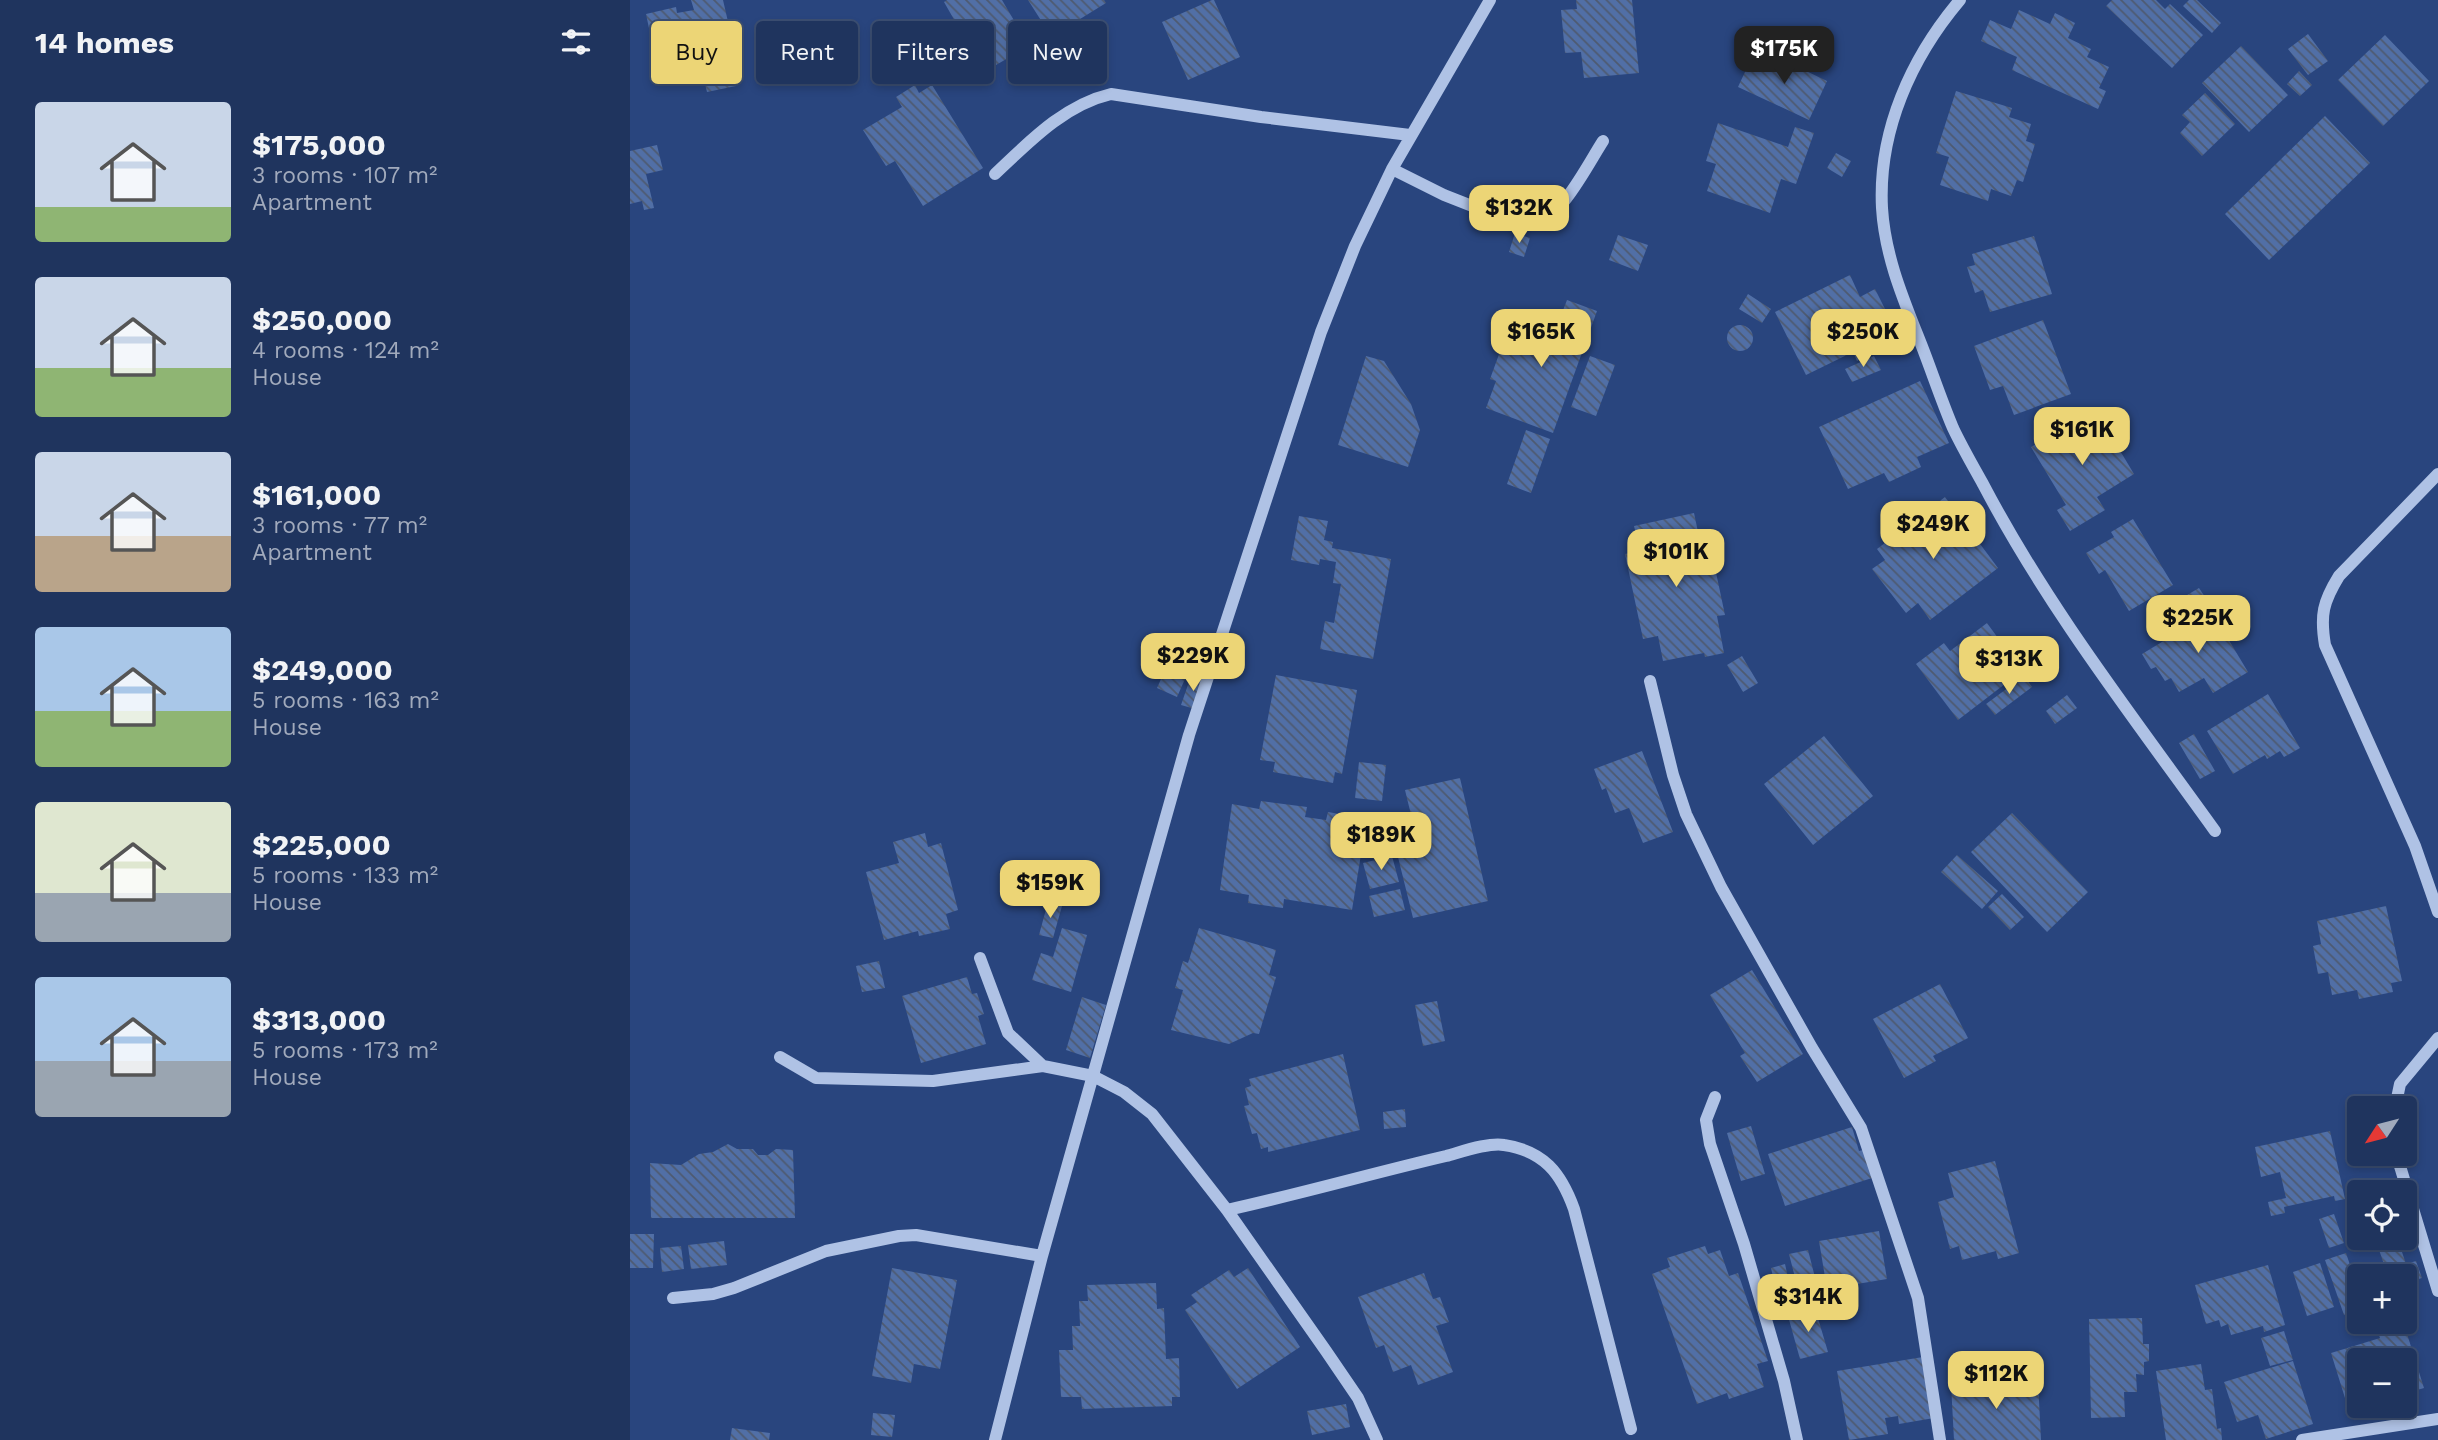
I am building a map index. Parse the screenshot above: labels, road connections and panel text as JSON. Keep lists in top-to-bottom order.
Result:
{
  "north": "bottom left",
  "page": {
    "heading": "14 homes",
    "chip": [
      "Buy",
      "Rent",
      "Filters",
      "New"
    ],
    "price": [
      "$175K",
      "$132K",
      "$165K",
      "$250K",
      "$161K",
      "$249K",
      "$101K",
      "$225K",
      "$229K",
      "$313K",
      "$189K",
      "$159K",
      "$314K",
      "$112K"
    ],
    "list": [
      {
        "name": "$175,000",
        "note": "3 rooms · 107 m² · Apartment"
      },
      {
        "name": "$250,000",
        "note": "4 rooms · 124 m² · House"
      },
      {
        "name": "$161,000",
        "note": "3 rooms · 77 m² · Apartment"
      },
      {
        "name": "$249,000",
        "note": "5 rooms · 163 m² · House"
      },
      {
        "name": "$225,000",
        "note": "5 rooms · 133 m² · House"
      },
      {
        "name": "$313,000",
        "note": "5 rooms · 173 m² · House"
      }
    ],
    "map_buttons": ["+", "−"]
  }
}
